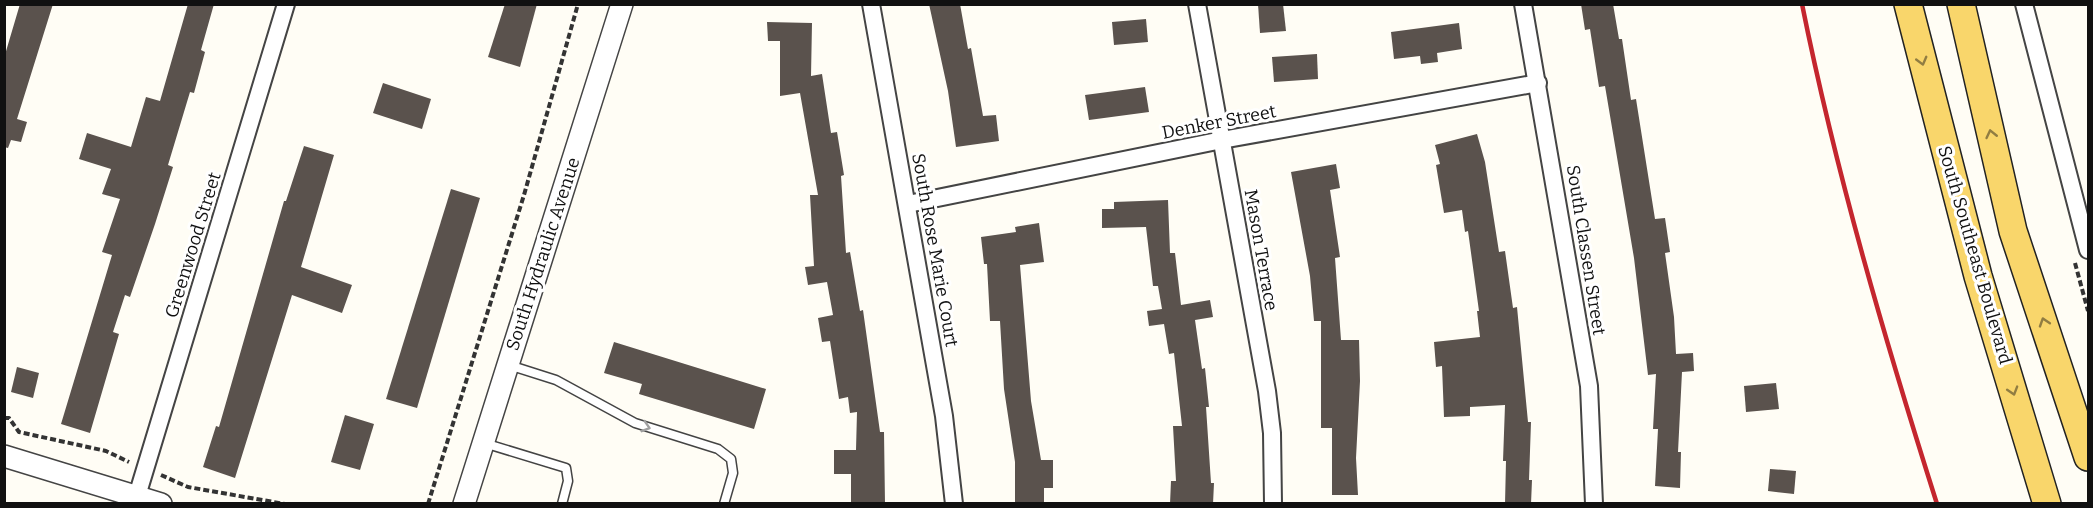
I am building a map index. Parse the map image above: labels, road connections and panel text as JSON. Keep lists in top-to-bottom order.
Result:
{
  "streets": {
    "main road": ["South Southeast Boulevard"],
    "street": [
      "Denker Street",
      "Greenwood Street",
      "South Rose Marie Court",
      "Mason Terrace",
      "South Classen Street",
      "South Hydraulic Avenue"
    ]
  },
  "crossings": [
    ["Denker Street", "South Rose Marie Court"],
    ["Denker Street", "Mason Terrace"],
    ["Denker Street", "South Classen Street"]
  ]
}
